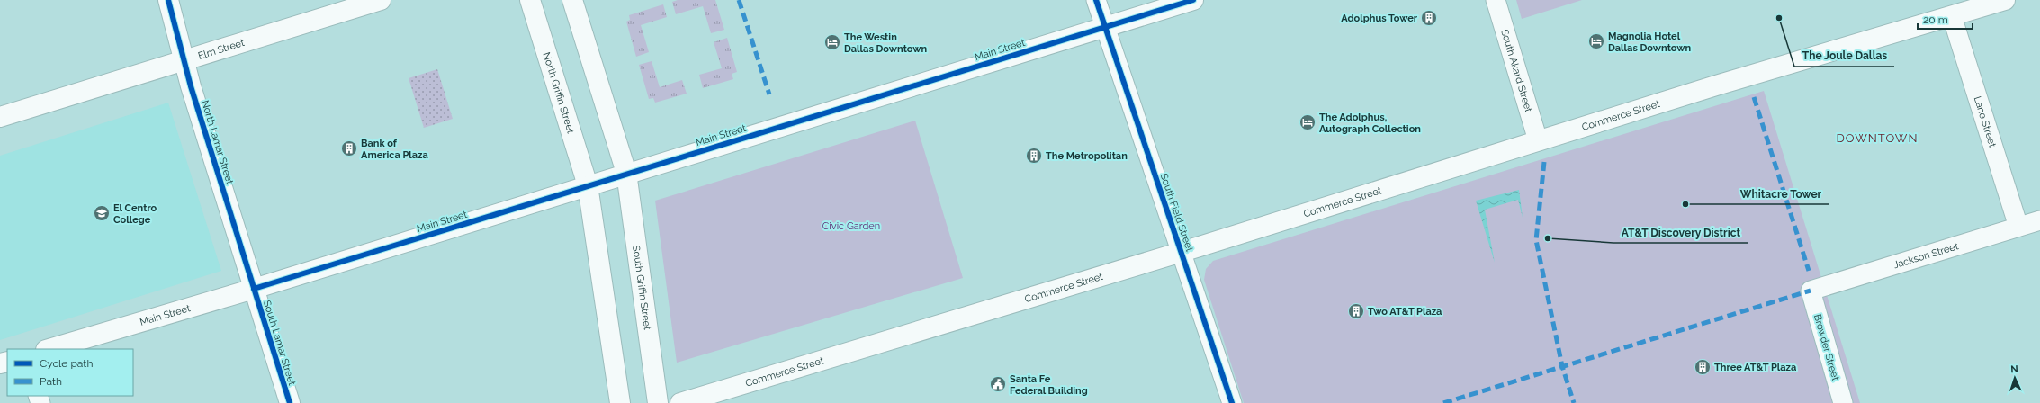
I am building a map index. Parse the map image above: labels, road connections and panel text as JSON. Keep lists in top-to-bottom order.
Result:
{
  "streets": {
    "main road": [
      "Elm Street",
      "Main Street",
      "North Griffin Street",
      "Commerce Street",
      "North Lamar Street",
      "South Griffin Street",
      "South Lamar Street"
    ],
    "street": [
      "South Akard Street",
      "Lane Street",
      "South Field Street",
      "Jackson Street",
      "Browder Street"
    ]
  },
  "crossings": [
    ["Elm Street", "North Lamar Street"],
    ["Main Street", "North Griffin Street"],
    ["Main Street", "North Lamar Street"],
    ["Main Street", "South Field Street"],
    ["Main Street", "South Griffin Street"],
    ["Main Street", "South Lamar Street"],
    ["South Akard Street", "Commerce Street"],
    ["Commerce Street", "Lane Street"],
    ["Commerce Street", "South Field Street"],
    ["Lane Street", "Jackson Street"],
    ["North Lamar Street", "South Lamar Street"],
    ["Jackson Street", "Browder Street"]
  ],
  "districts": ["DOWNTOWN"],
  "parks": ["Civic Garden"],
  "places": {
    "building": [
      "Adolphus Tower",
      "Bank of America Plaza",
      "The Metropolitan",
      "Two AT&T Plaza",
      "Three AT&T Plaza"
    ],
    "other": ["The Joule Dallas", "Whitacre Tower", "AT&T Discovery District"],
    "hotel": ["Magnolia Hotel Dallas Downtown", "The Westin Dallas Downtown", "The Adolphus, Autograph Collection"],
    "school or university": ["El Centro College"],
    "public building": ["Santa Fe Federal Building"]
  },
  "legend": ["Cycle path", "Path"],
  "scale_bar": "20 m",
  "north": "top"
}
